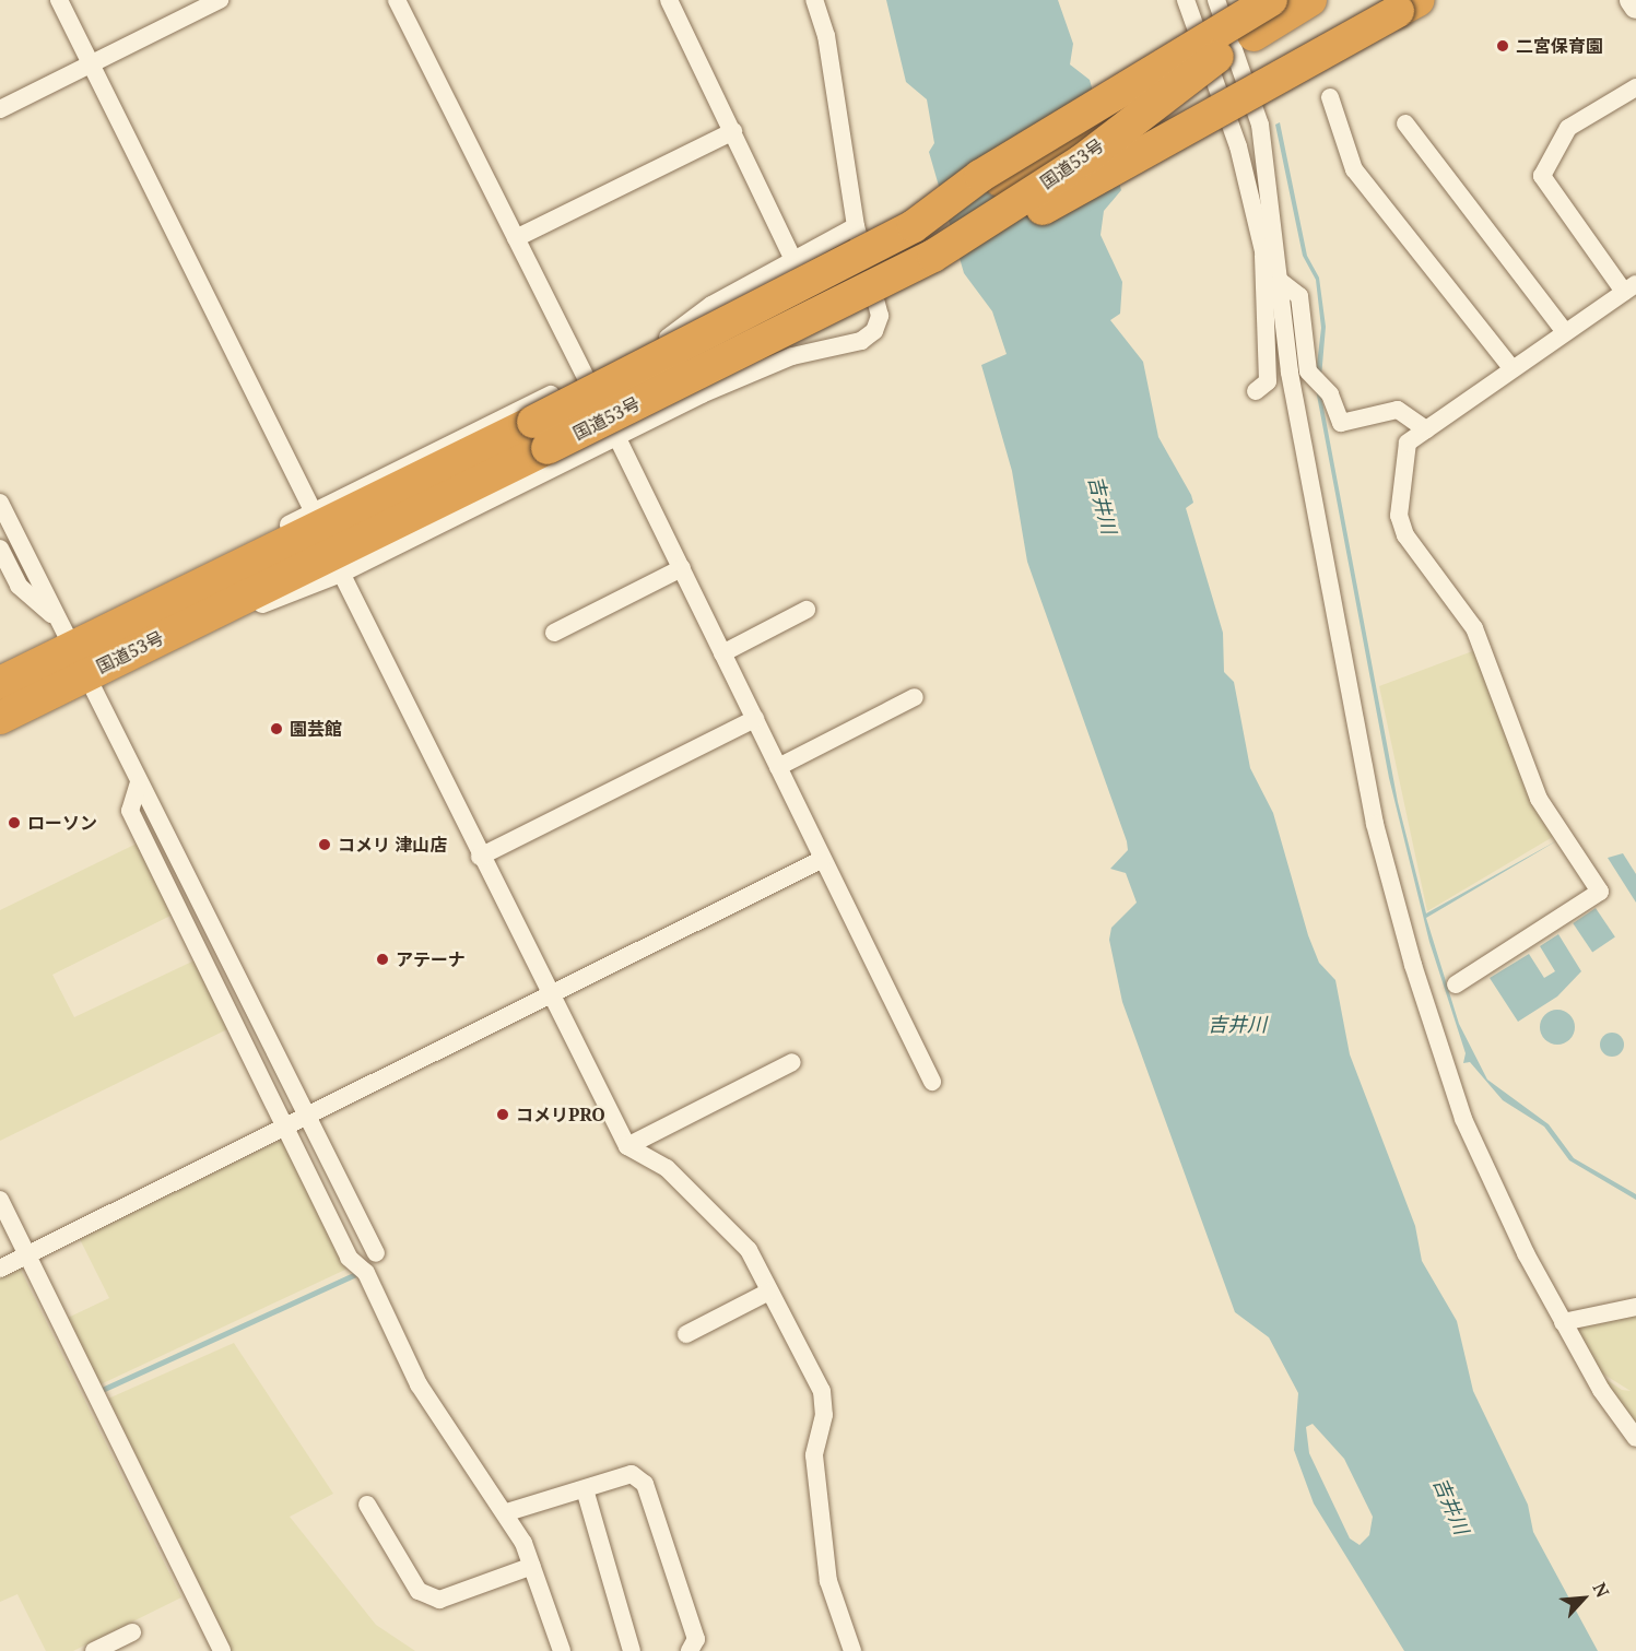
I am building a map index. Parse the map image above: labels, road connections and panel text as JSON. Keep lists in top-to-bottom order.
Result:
{
  "streets": {
    "highway": ["国道53号"]
  },
  "water": ["吉井川"],
  "places": [
    "二宮保育園",
    "園芸館",
    "ローソン",
    "コメリ 津山店",
    "アテーナ",
    "コメリPRO"
  ],
  "north": "top right"
}
